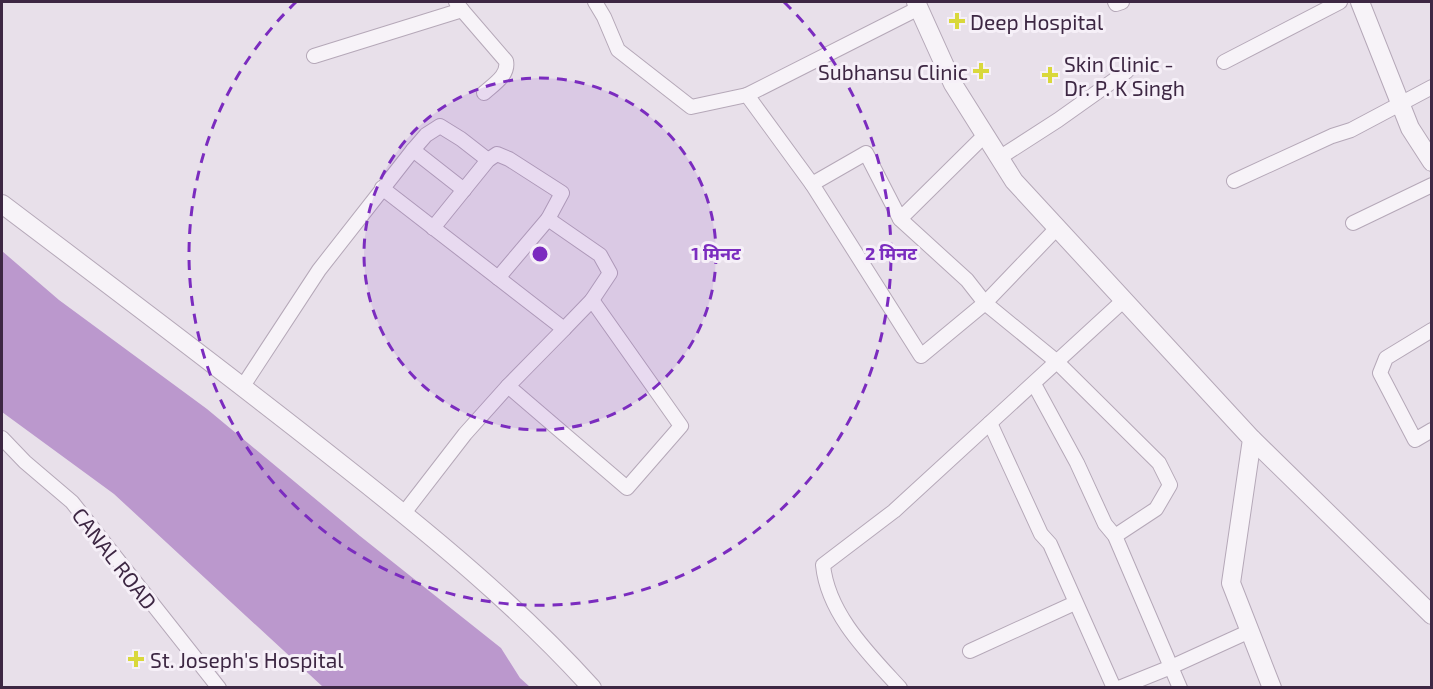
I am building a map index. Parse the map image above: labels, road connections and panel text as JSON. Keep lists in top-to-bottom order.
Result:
{
  "streets": {
    "street": ["CANAL ROAD"]
  },
  "places": {
    "health": [
      "Deep Hospital",
      "Subhansu Clinic",
      "Skin Clinic - Dr. P. K Singh",
      "St. Joseph's Hospital"
    ]
  },
  "rings": ["1 मिनट", "2 मिनट"]
}
